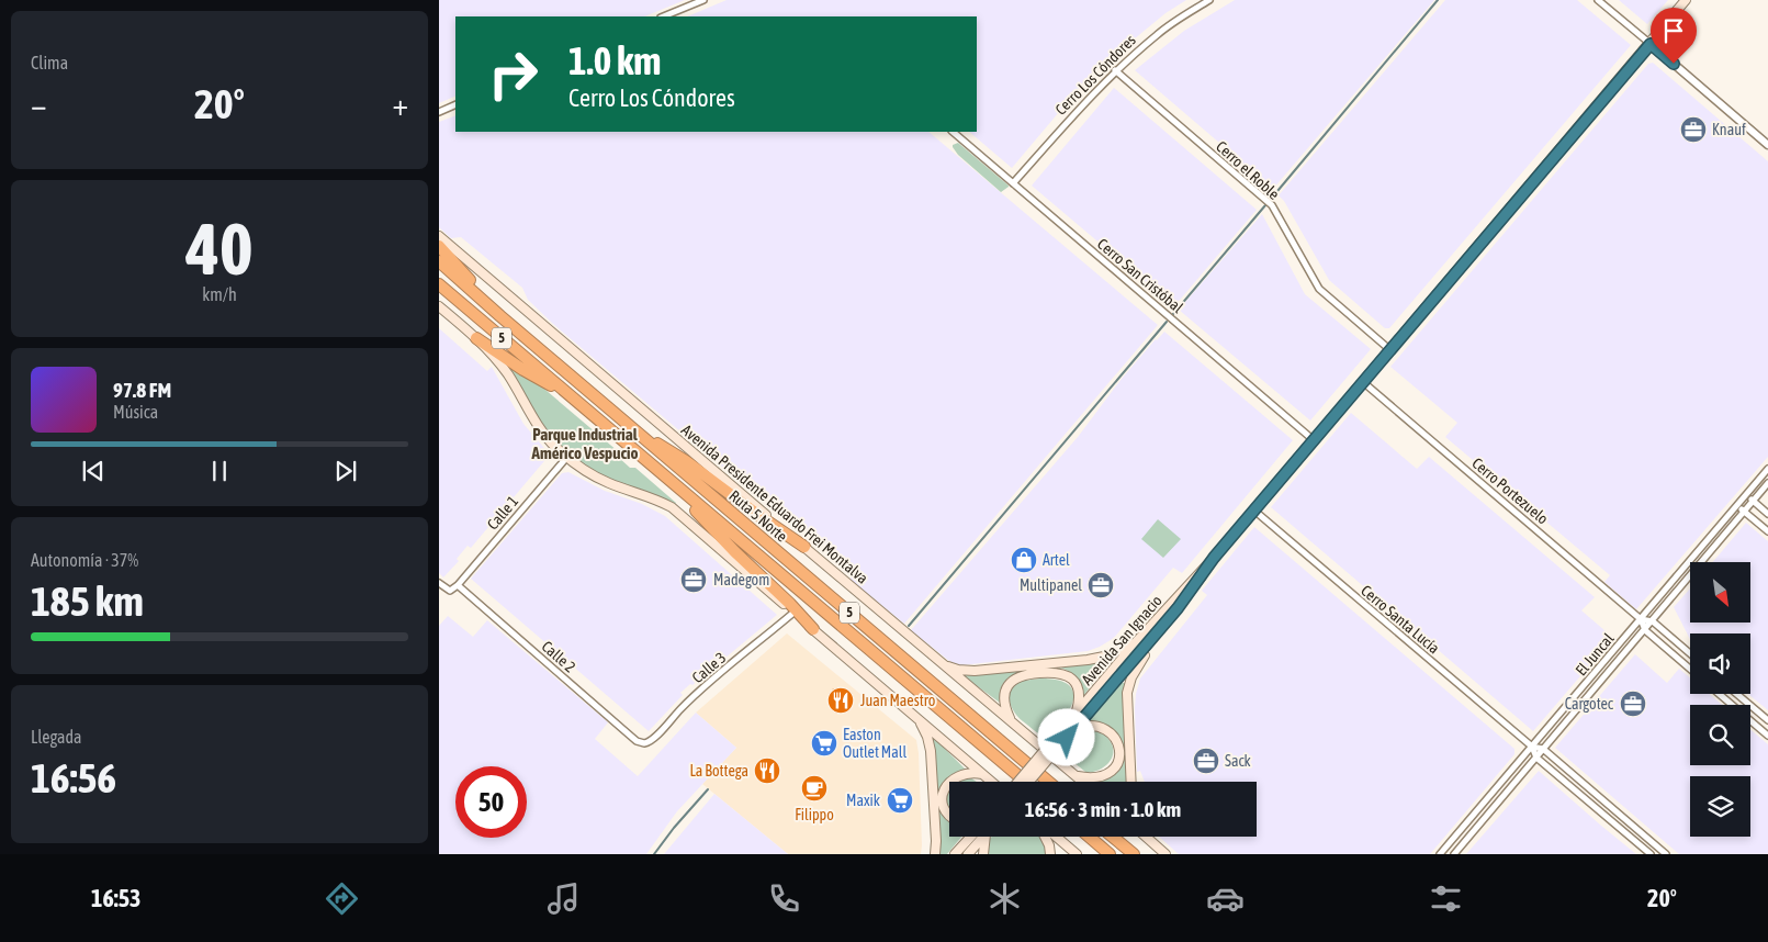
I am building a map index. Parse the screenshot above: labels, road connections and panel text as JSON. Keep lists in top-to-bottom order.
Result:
{
  "streets": {
    "highway": ["5", "Ruta 5 Norte"],
    "main road": ["Avenida Presidente Eduardo Frei Montalva", "Avenida San Ignacio"],
    "street": [
      "Cerro Los Cóndores",
      "Cerro el Roble",
      "Cerro San Cristóbal",
      "Cerro Portezuelo",
      "Calle 1",
      "Cerro Santa Lucía",
      "El Juncal",
      "Calle 2",
      "Calle 3"
    ]
  },
  "crossings": [
    ["Cerro Los Cóndores", "Cerro el Roble"],
    ["Cerro Los Cóndores", "Cerro San Cristóbal"],
    ["Cerro el Roble", "Avenida San Ignacio"],
    ["Cerro San Cristóbal", "Avenida San Ignacio"],
    ["Cerro Portezuelo", "Avenida San Ignacio"],
    ["Cerro Portezuelo", "El Juncal"],
    ["Calle 1", "Calle 2"],
    ["Cerro Santa Lucía", "Avenida San Ignacio"],
    ["Cerro Santa Lucía", "El Juncal"],
    ["Calle 2", "Calle 3"]
  ],
  "districts": ["Parque Industrial Américo Vespucio"],
  "places": {
    "office": [
      "Knauf",
      "Madegom",
      "Multipanel",
      "Cargotec",
      "Sack"
    ],
    "shop": ["Artel"],
    "restaurant": ["Juan Maestro", "La Bottega"],
    "supermarket": ["Easton Outlet Mall", "Maxik"],
    "cafe": ["Filippo"]
  },
  "north": "bottom right",
  "page": {
    "tile": [
      "Clima",
      ["40", "km/h"],
      ["Autonomía · 37%", "185 km"],
      ["Llegada", "16:56"]
    ],
    "turn": ["1.0 km", "Cerro Los Cóndores"],
    "heat": ["−", "20°", "+"],
    "song": ["97.8 FM", "Música"],
    "limit": "50",
    "trip": "16:56 · 3 min · 1.0 km",
    "tabs": ["16:53", "20°"]
  }
}
